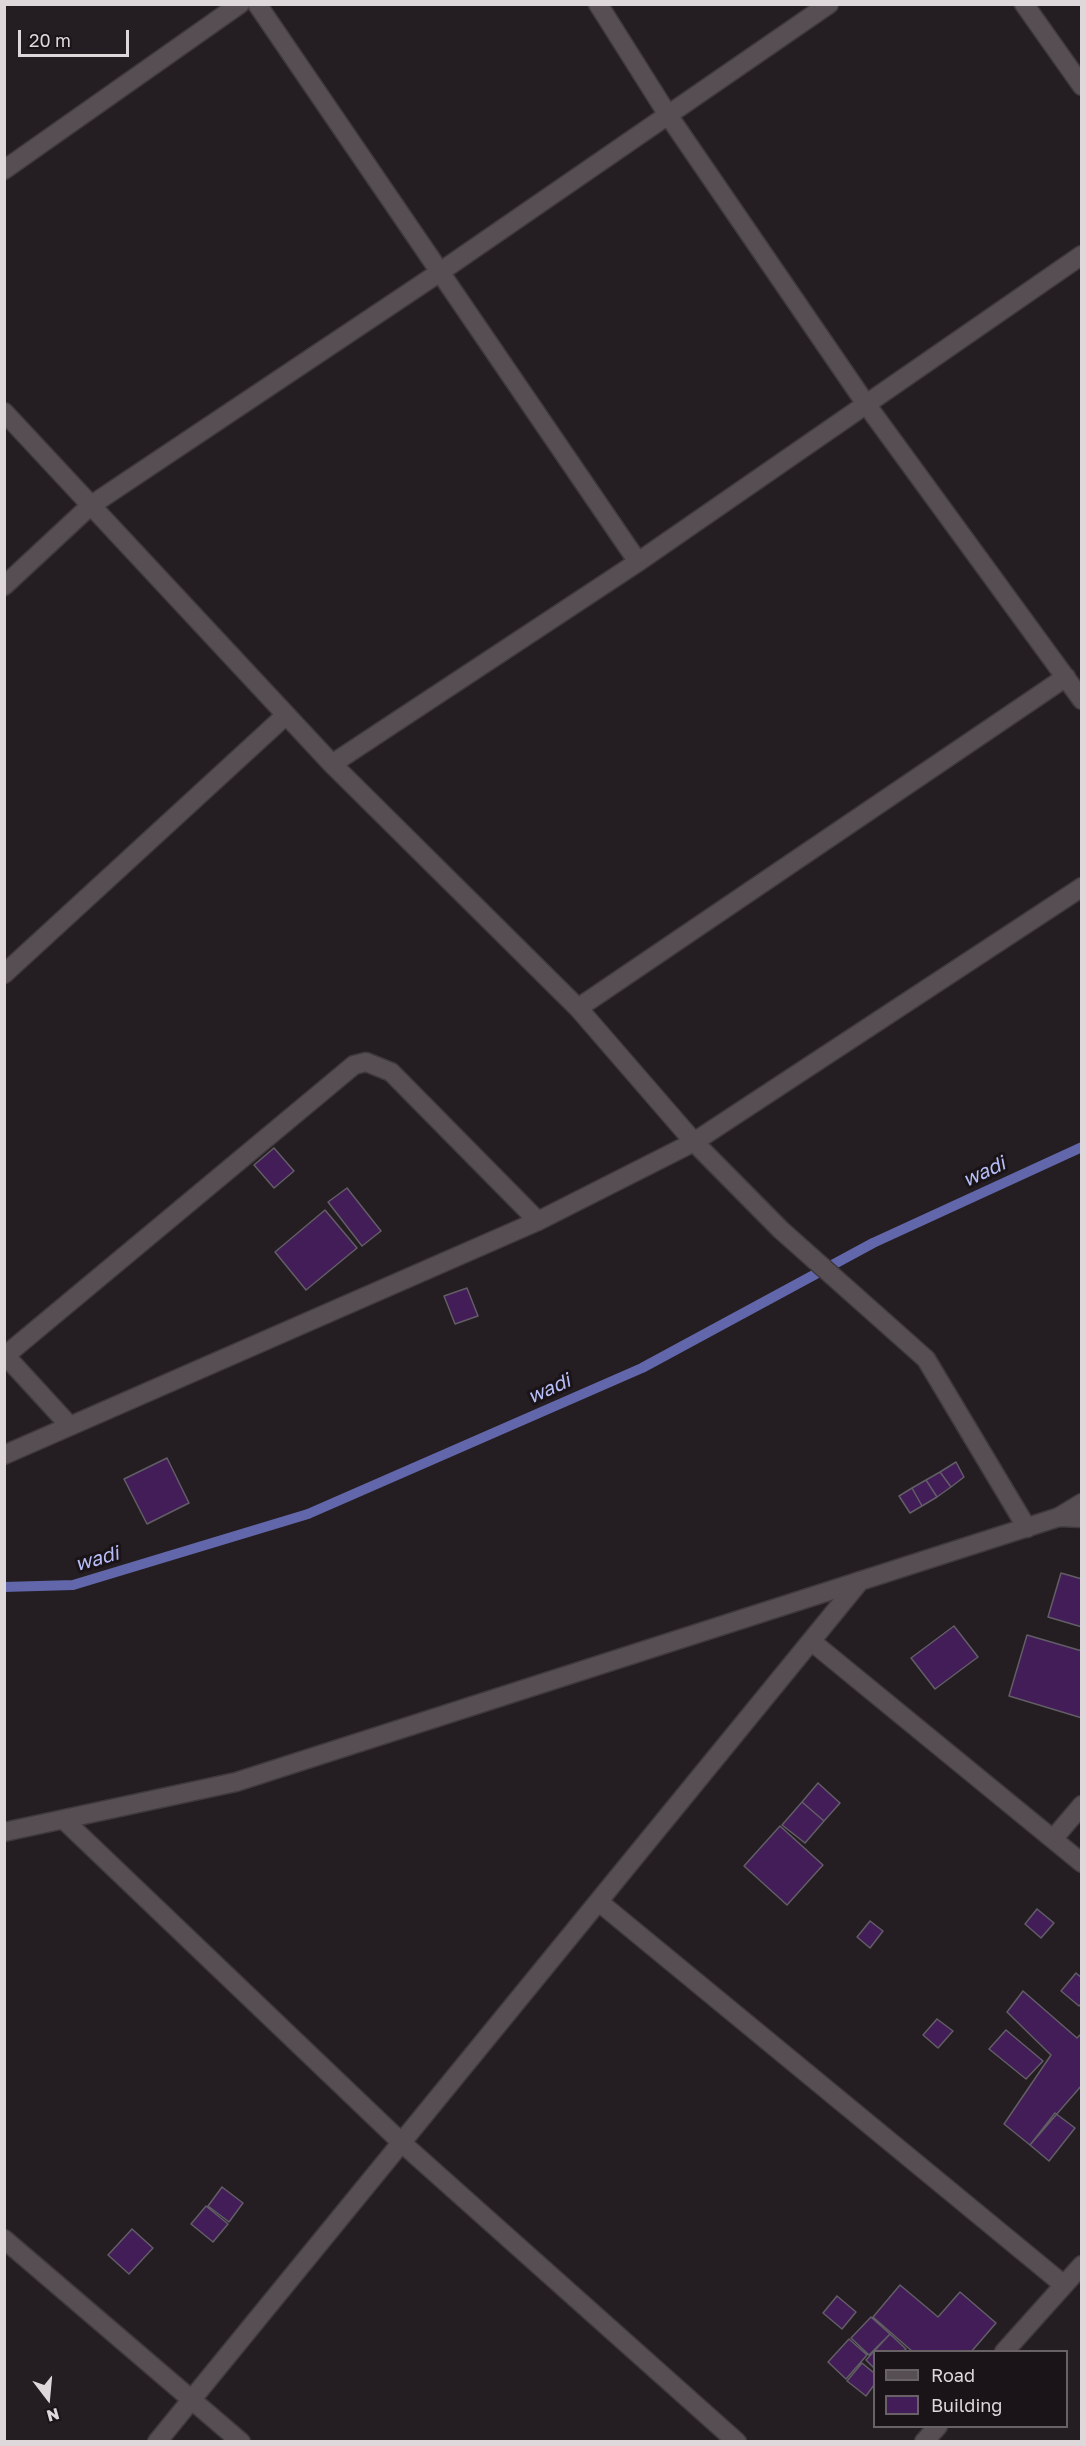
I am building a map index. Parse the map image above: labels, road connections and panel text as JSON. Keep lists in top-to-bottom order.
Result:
{
  "water": ["wadi"],
  "legend": ["Road", "Building"],
  "scale_bar": "20 m",
  "north": "bottom"
}
